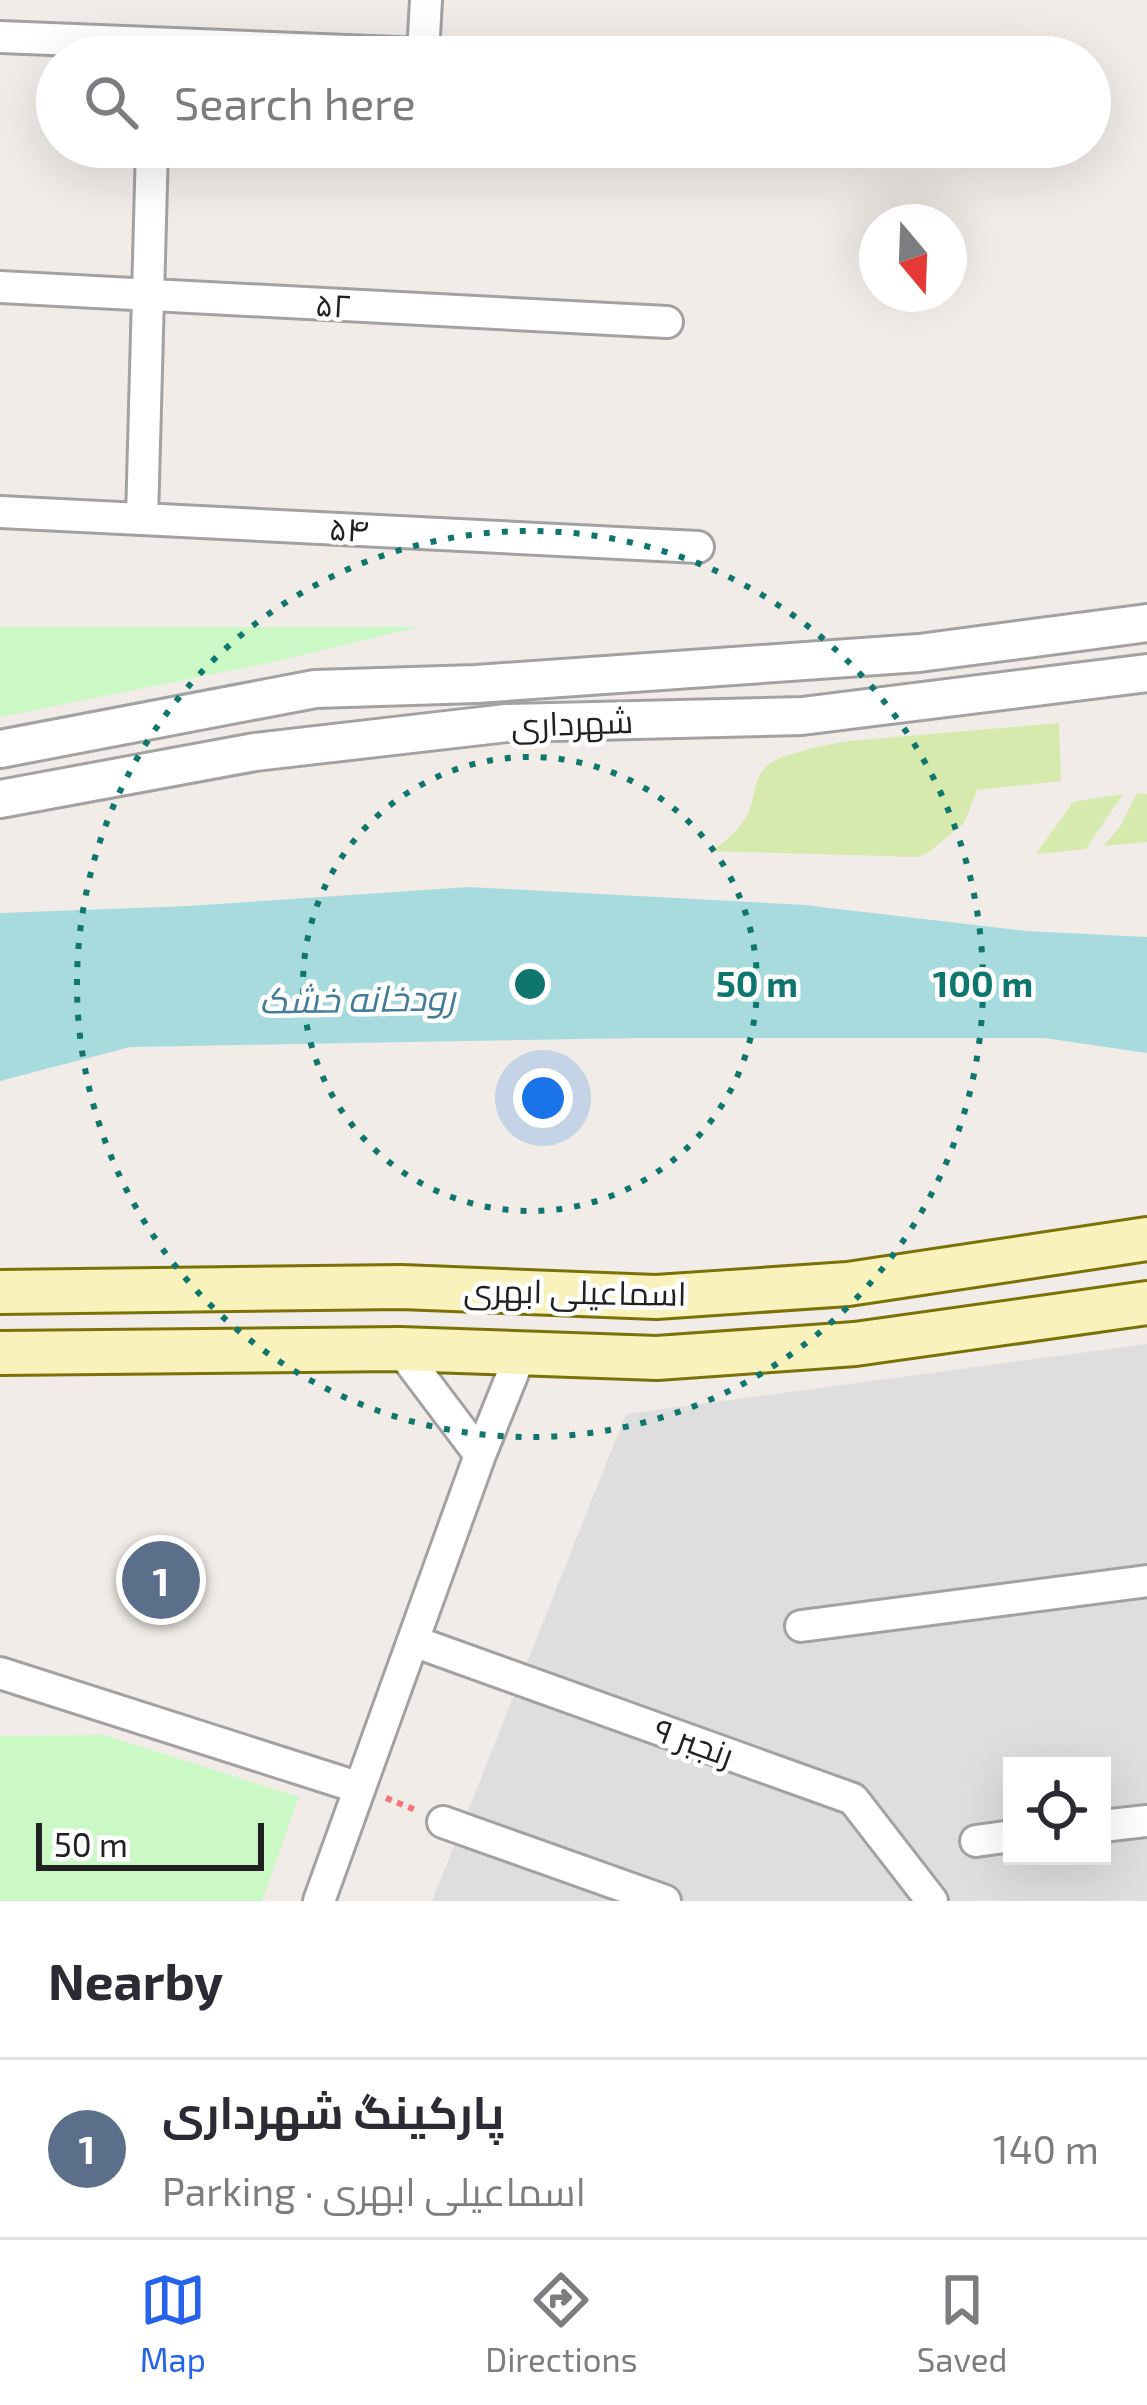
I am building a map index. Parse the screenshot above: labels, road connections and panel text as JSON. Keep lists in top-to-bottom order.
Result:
{
  "streets": {
    "main road": ["اسماعیلی ابهری"],
    "street": [
      "۵۲",
      "۵۴",
      "شهرداری",
      "رنجبر ۹"
    ]
  },
  "water": ["رودخانه خشک"],
  "scale_bar": "50 m",
  "north": "bottom",
  "page": {
    "search": "Search here",
    "pins": "1",
    "scale": "50 m",
    "heading": "Nearby",
    "list": [
      {
        "mark": "1",
        "name": "پارکینگ شهرداری",
        "note": "Parking · اسماعیلی ابهری",
        "value": "140 m"
      }
    ],
    "nav": ["Map", "Directions", "Saved"]
  },
  "rings": ["50 m", "100 m"]
}
